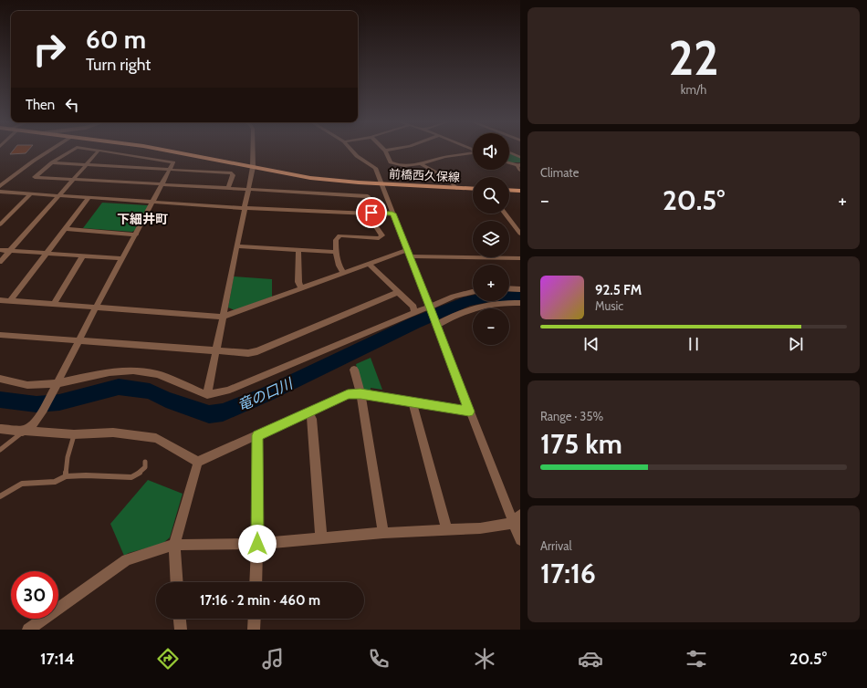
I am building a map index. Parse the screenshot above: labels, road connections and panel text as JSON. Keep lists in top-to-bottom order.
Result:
{
  "streets": {
    "main road": ["前橋西久保線"]
  },
  "districts": ["下細井町"],
  "water": ["竜の口川"],
  "page": {
    "tile": [
      ["22", "km/h"],
      "Climate",
      ["Range · 35%", "175 km"],
      ["Arrival", "17:16"]
    ],
    "turn": ["60 m", "Turn right"],
    "then": "Then",
    "map_buttons": ["+", "−"],
    "heat": ["−", "20.5°", "+"],
    "song": ["92.5 FM", "Music"],
    "limit": "30",
    "trip": "17:16 · 2 min · 460 m",
    "tabs": ["17:14", "20.5°"]
  }
}
